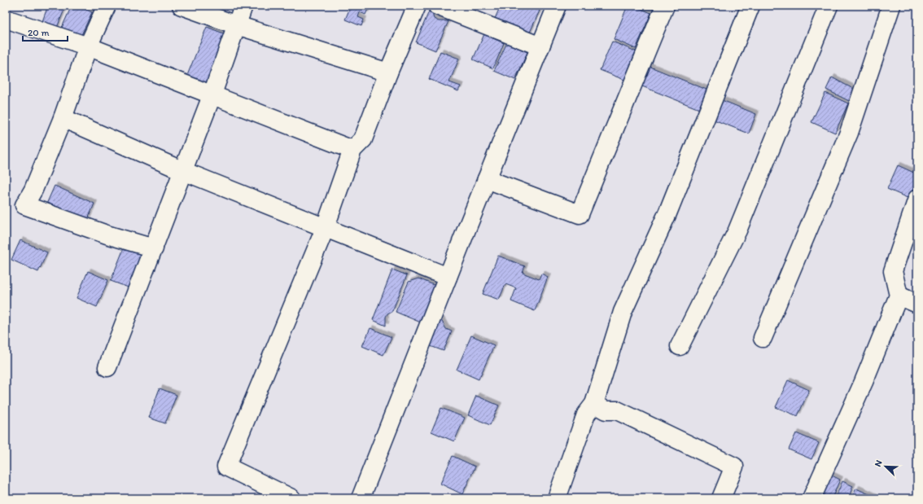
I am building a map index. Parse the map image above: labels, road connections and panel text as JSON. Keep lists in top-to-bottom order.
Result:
{
  "scale_bar": "20 m",
  "north": "top left"
}
